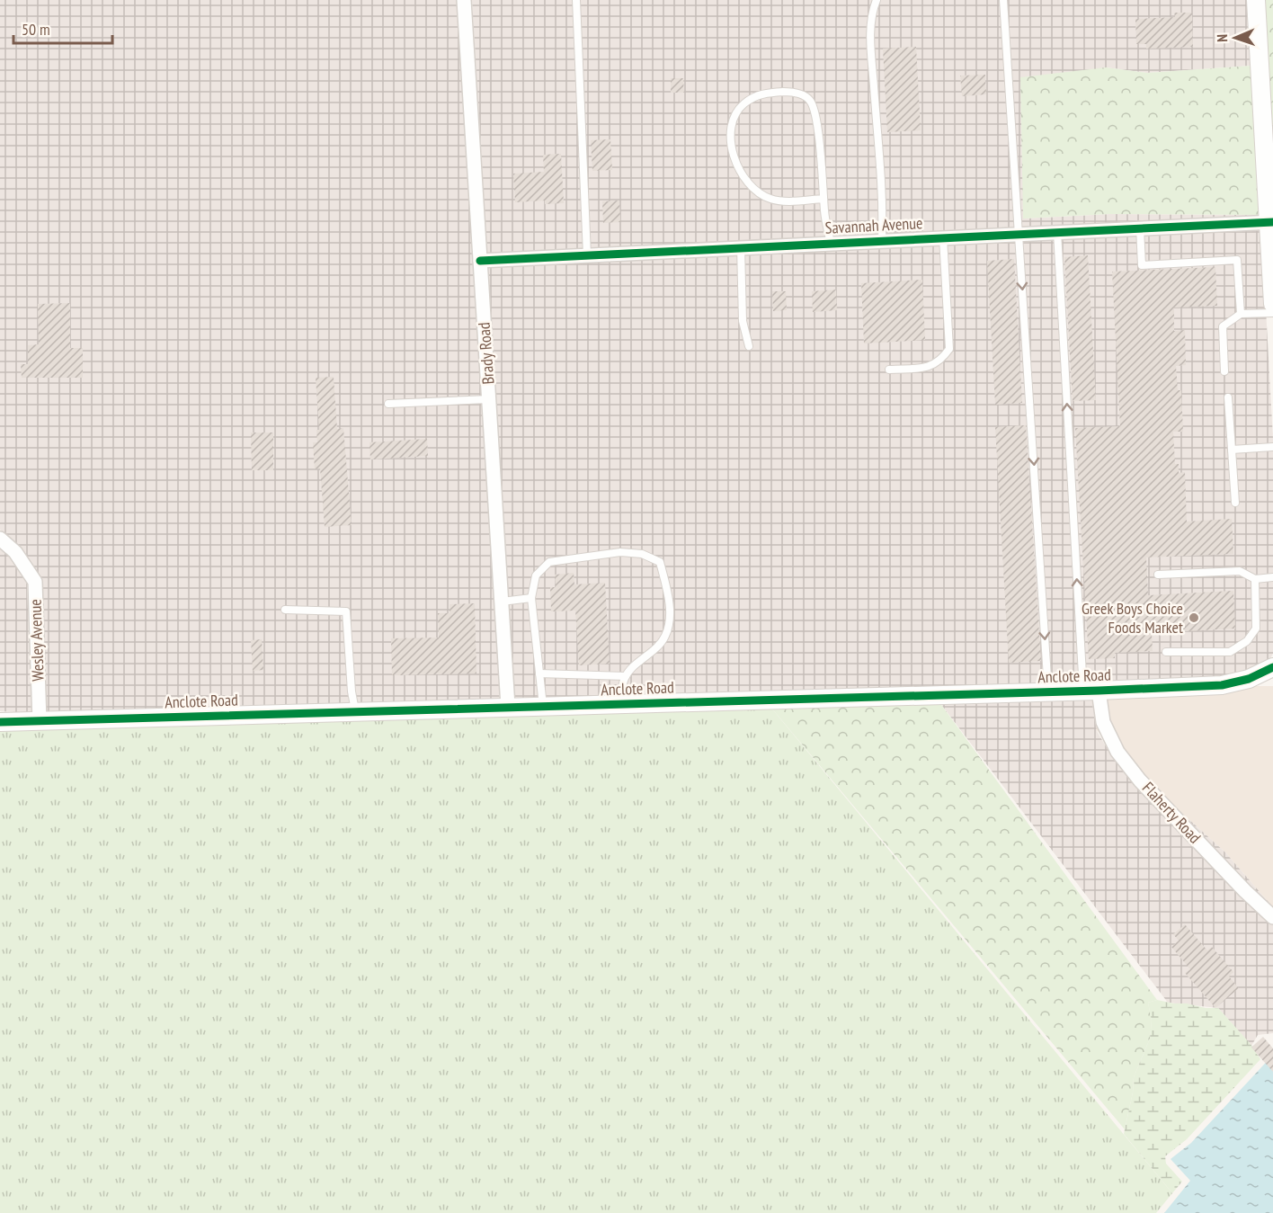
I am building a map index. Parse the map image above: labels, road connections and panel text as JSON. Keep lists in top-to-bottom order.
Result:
{
  "streets": {
    "street": [
      "Savannah Avenue",
      "Brady Road",
      "Wesley Avenue",
      "Anclote Road",
      "Flaherty Road"
    ]
  },
  "crossings": [
    ["Savannah Avenue", "Brady Road"],
    ["Brady Road", "Anclote Road"],
    ["Wesley Avenue", "Anclote Road"],
    ["Anclote Road", "Flaherty Road"]
  ],
  "places": ["Greek Boys Choice Foods Market"],
  "scale_bar": "50 m",
  "north": "left"
}
